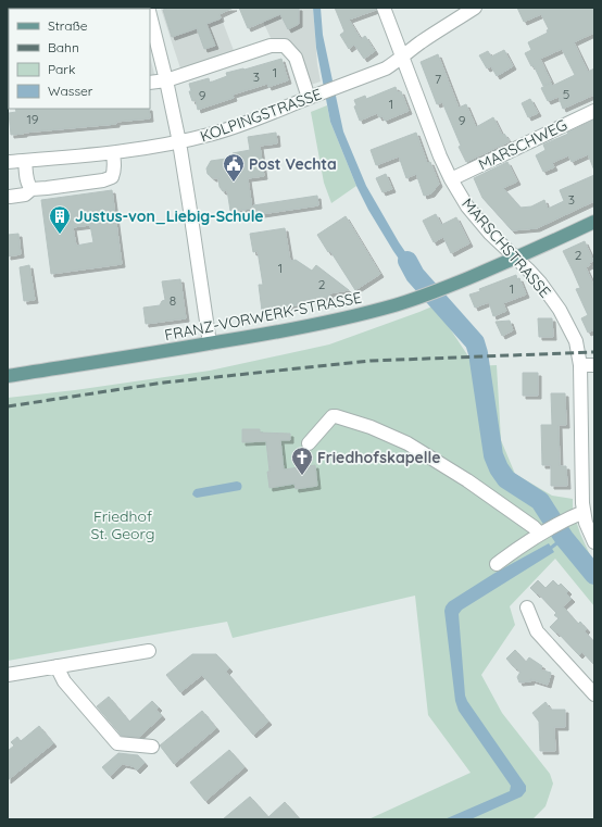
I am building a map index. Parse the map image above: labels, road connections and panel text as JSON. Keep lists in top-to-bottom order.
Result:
{
  "streets": {
    "main road": ["FRANZ-VORWERK-STRASSE"],
    "street": ["KOLPINGSTRASSE", "MARSCHWEG", "MARSCHSTRASSE"]
  },
  "crossings": [
    ["KOLPINGSTRASSE", "MARSCHSTRASSE"],
    ["MARSCHWEG", "MARSCHSTRASSE"],
    ["MARSCHSTRASSE", "FRANZ-VORWERK-STRASSE"]
  ],
  "parks": ["Friedhof St. Georg"],
  "places": {
    "public building": ["Post Vechta"],
    "building": ["Justus-von_Liebig-Schule"],
    "church": ["Friedhofskapelle"]
  },
  "house_numbers": [
    "1",
    "3",
    "7",
    "5",
    "9",
    "1",
    "19",
    "9",
    "3",
    "2",
    "1",
    "2",
    "1",
    "8"
  ],
  "legend": [
    "Straße",
    "Bahn",
    "Park",
    "Wasser"
  ]
}
